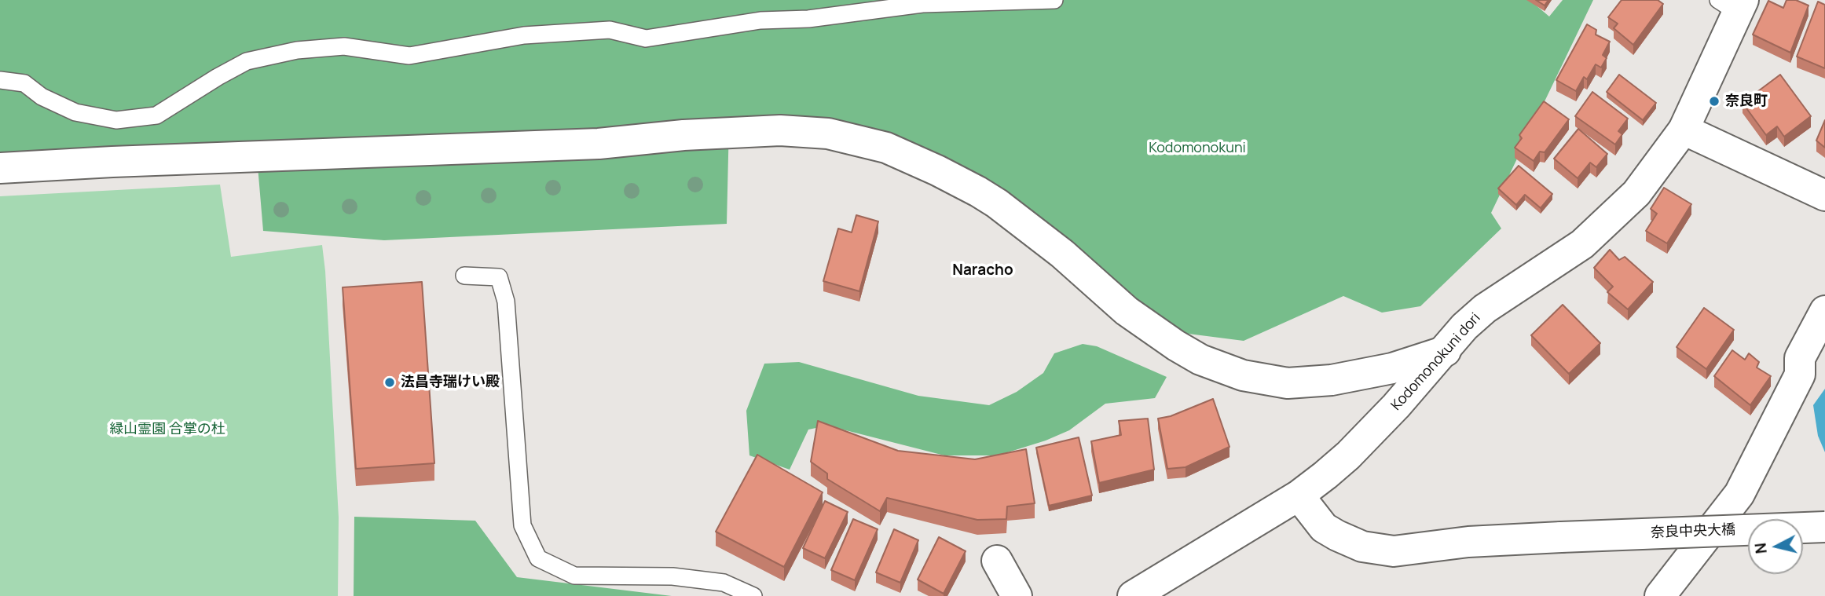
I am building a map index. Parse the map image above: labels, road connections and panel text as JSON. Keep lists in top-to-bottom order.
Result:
{
  "streets": {
    "street": ["Kodomonokuni dori", "奈良中央大橋"]
  },
  "crossings": [
    ["Kodomonokuni dori", "奈良中央大橋"]
  ],
  "districts": ["Naracho"],
  "parks": ["Kodomonokuni", "緑山霊園 合掌の杜"],
  "places": ["奈良町", "法昌寺瑞けい殿"],
  "north": "left"
}
